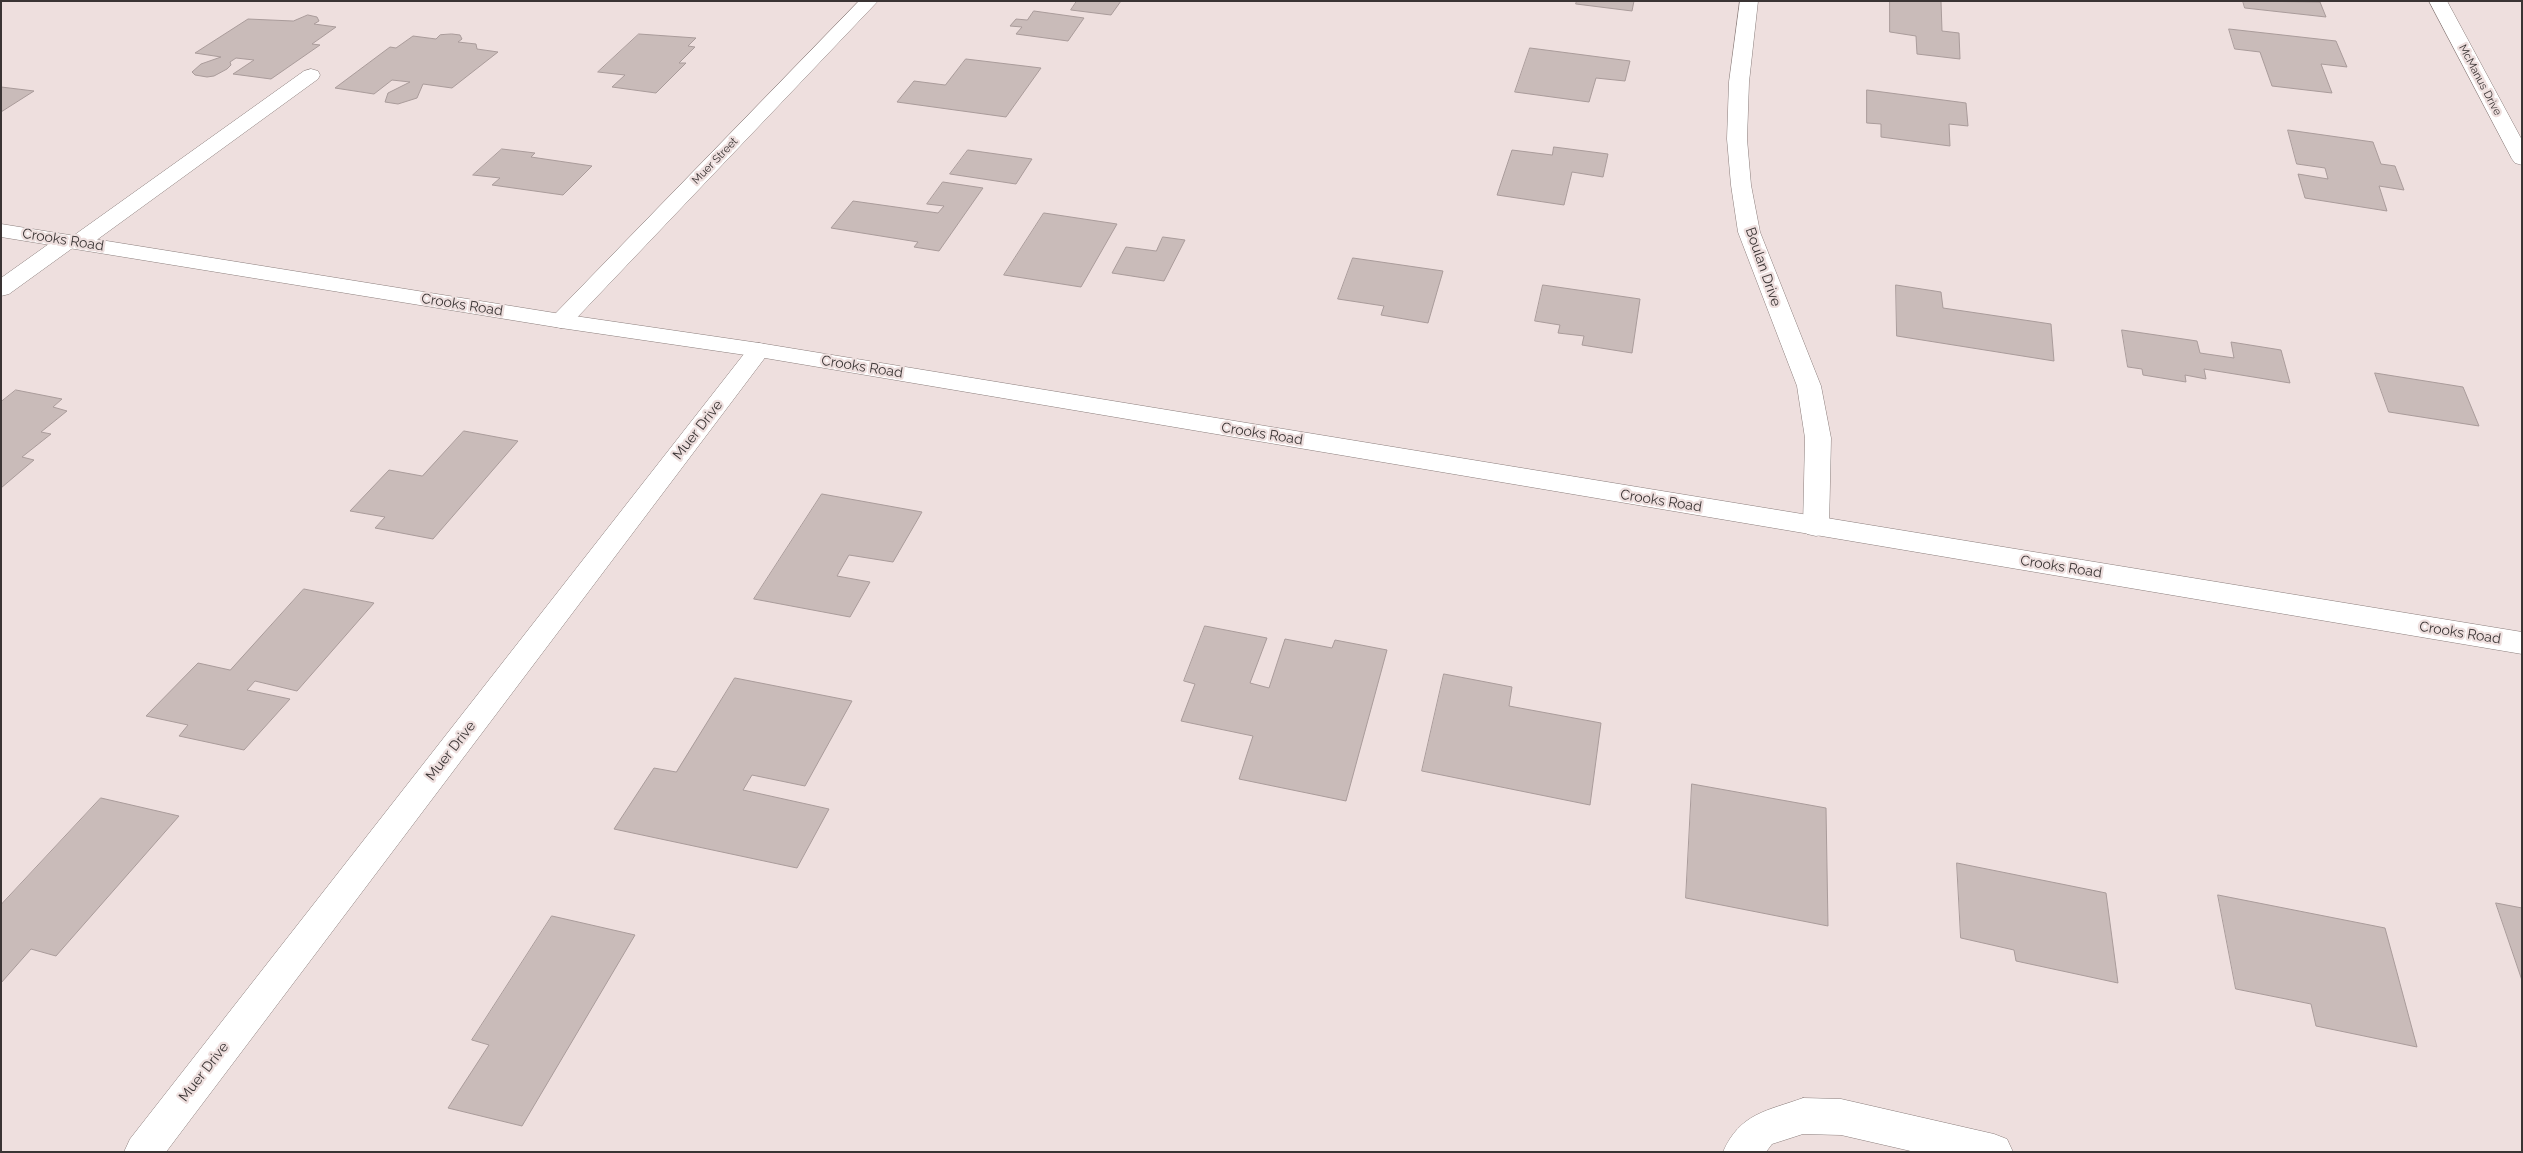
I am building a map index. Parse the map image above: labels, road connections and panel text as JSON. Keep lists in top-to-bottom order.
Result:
{
  "streets": {
    "street": [
      "McManus Drive",
      "Muer Street",
      "Crooks Road",
      "Boulan Drive",
      "Muer Drive"
    ]
  },
  "crossings": [
    ["Muer Street", "Crooks Road"],
    ["Crooks Road", "Boulan Drive"],
    ["Crooks Road", "Muer Drive"]
  ]
}
